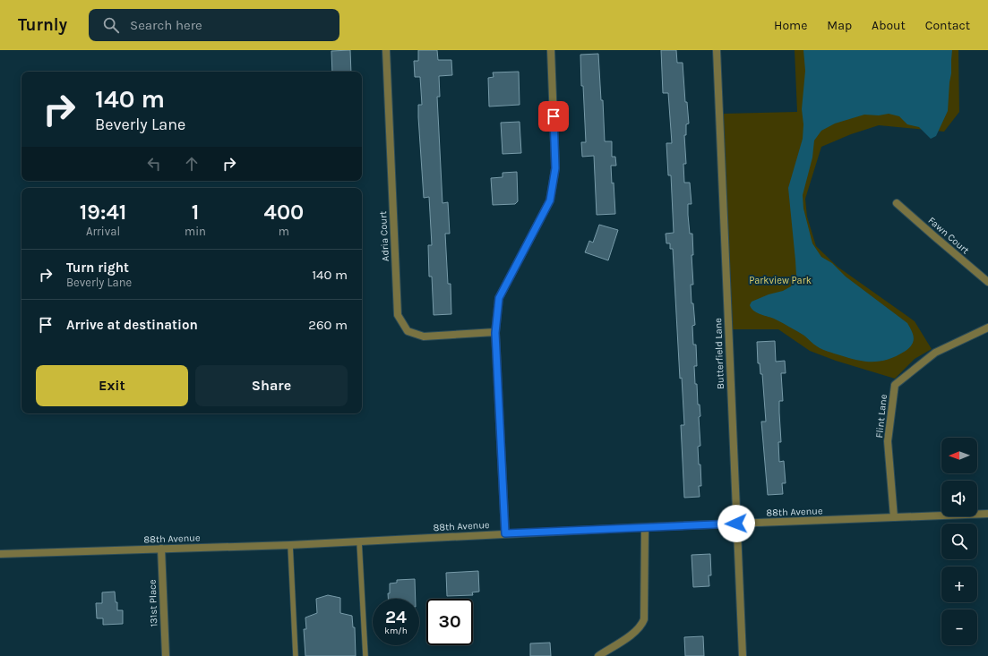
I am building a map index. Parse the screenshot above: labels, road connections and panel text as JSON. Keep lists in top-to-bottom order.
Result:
{
  "streets": {
    "street": [
      "Fawn Court",
      "Adria Court",
      "Butterfield Lane",
      "Flint Lane",
      "88th Avenue",
      "131st Place"
    ]
  },
  "crossings": [
    ["Butterfield Lane", "88th Avenue"],
    ["Flint Lane", "88th Avenue"],
    ["88th Avenue", "131st Place"]
  ],
  "parks": ["Parkview Park"],
  "north": "left",
  "page": {
    "header": "Turnly",
    "search": "Search here",
    "nav": [
      "Home",
      "Map",
      "About",
      "Contact"
    ],
    "turn": ["140 m", "Beverly Lane"],
    "eta": [
      "19:41",
      "Arrival",
      "1",
      "min",
      "400",
      "m"
    ],
    "list": [
      {
        "name": "Turn right",
        "note": "Beverly Lane",
        "value": "140 m"
      },
      {
        "name": "Arrive at destination",
        "value": "260 m"
      }
    ],
    "buttons": ["Exit", "Share"],
    "map_buttons": ["+", "−"],
    "speed": "24 km/h",
    "limit": "30"
  }
}
